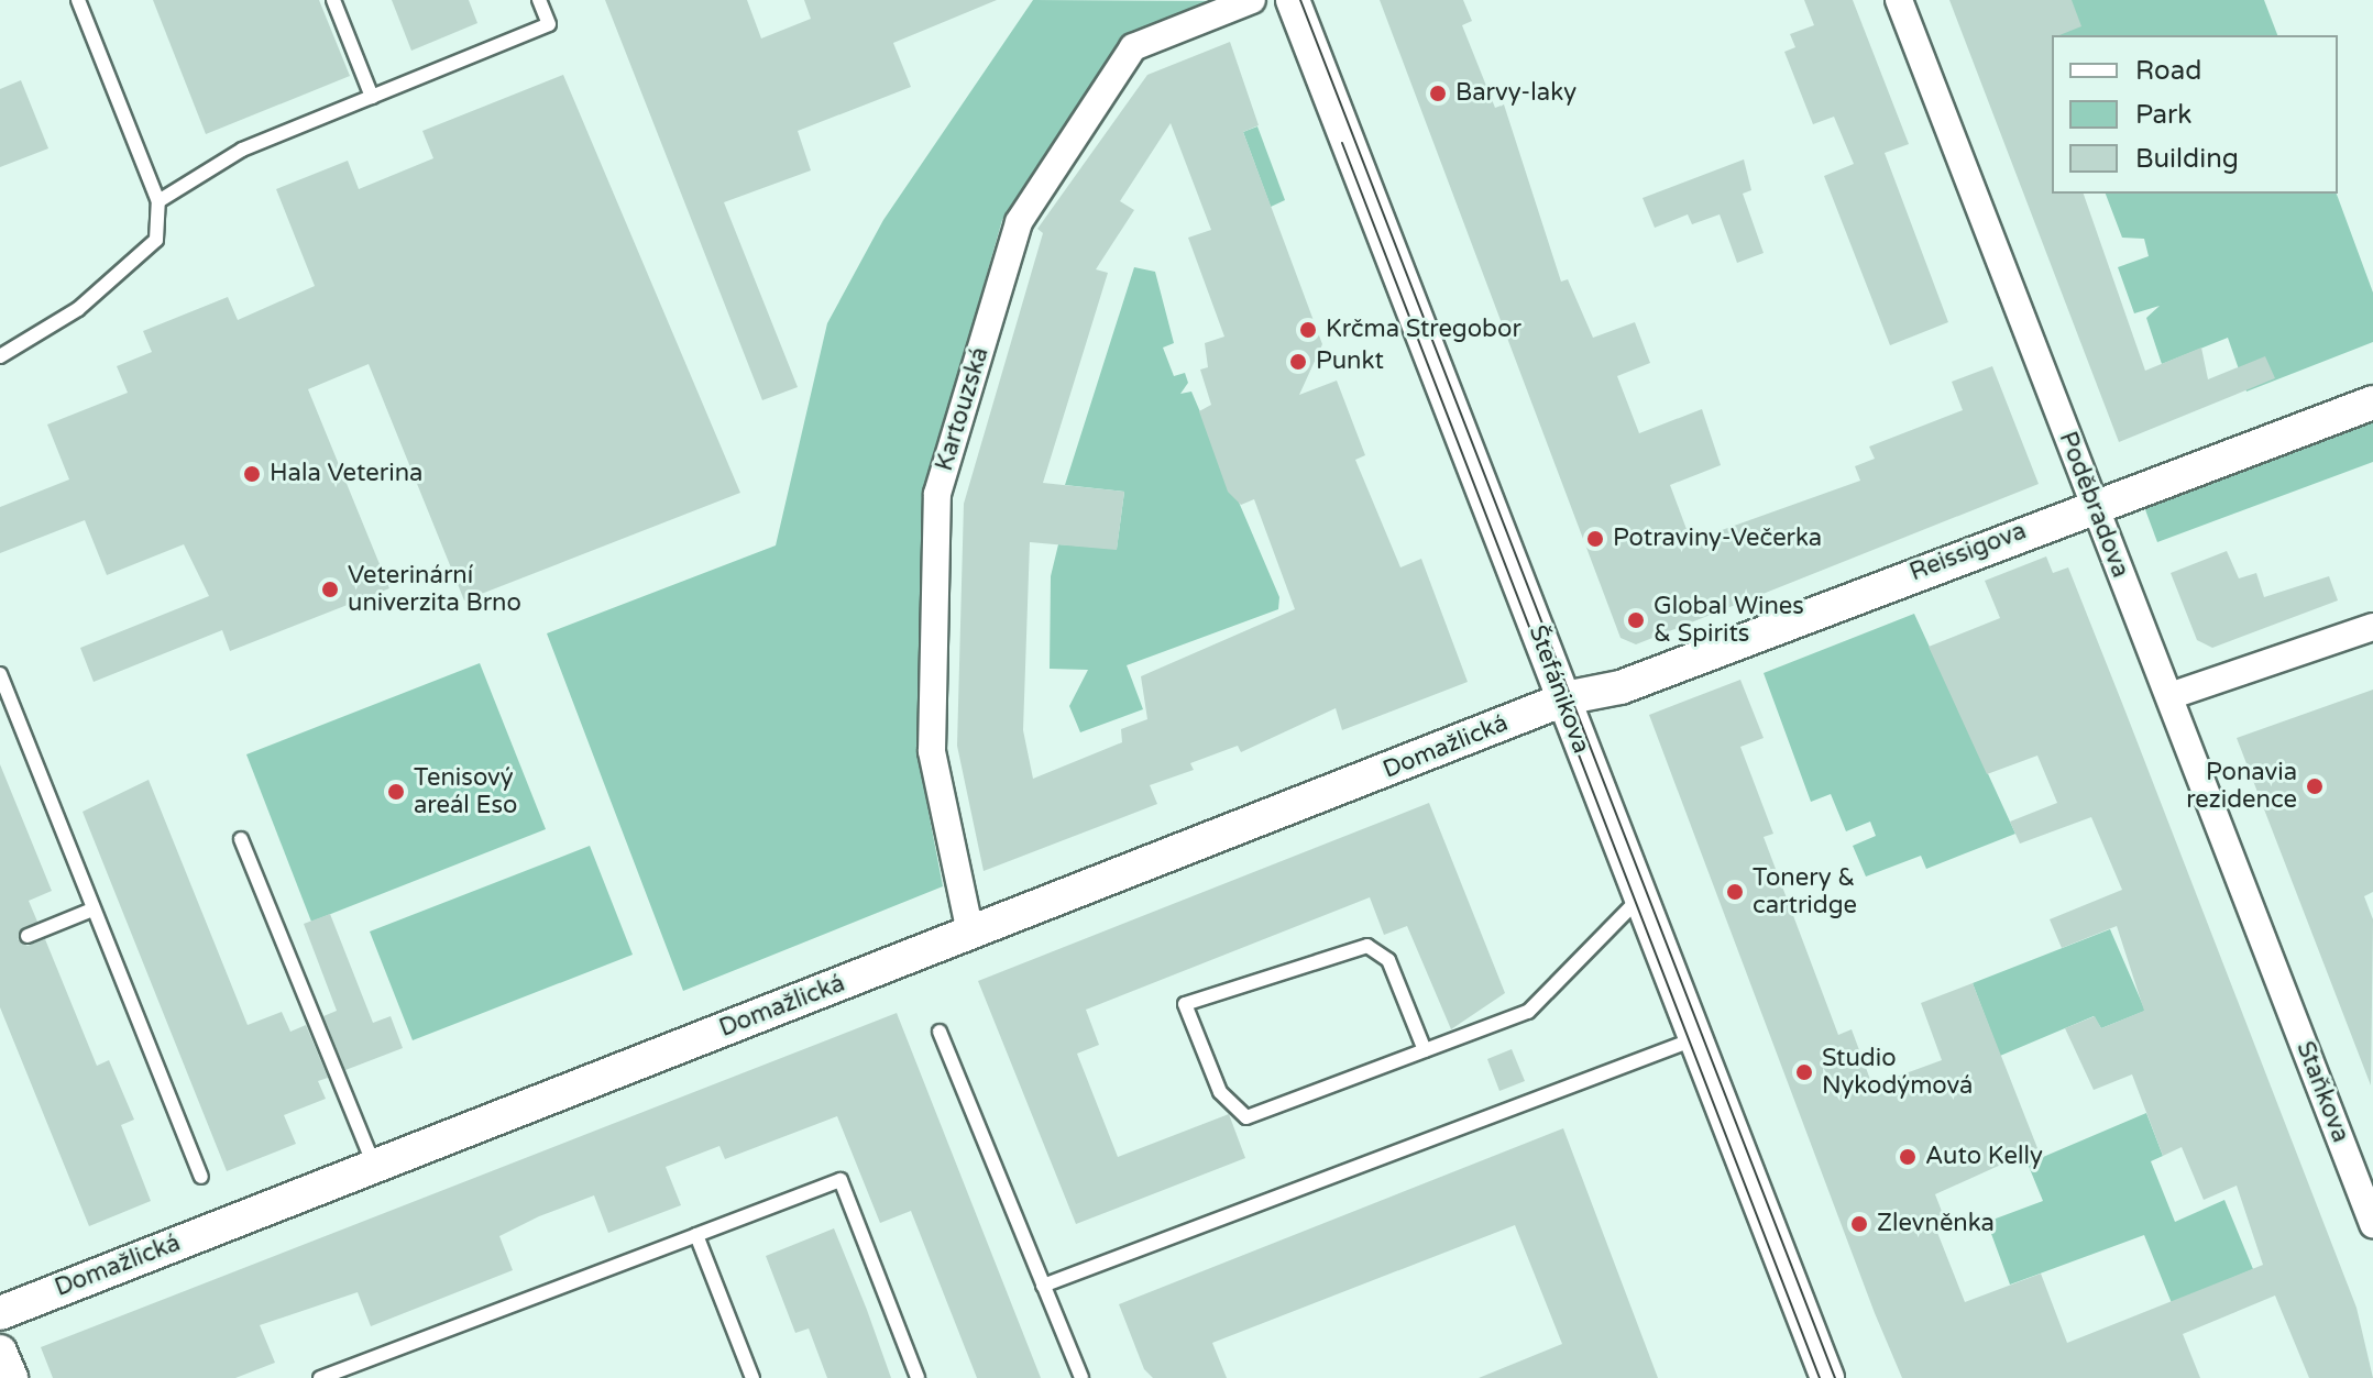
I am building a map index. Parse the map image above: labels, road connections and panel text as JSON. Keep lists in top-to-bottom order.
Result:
{
  "streets": {
    "street": [
      "Kartouzská",
      "Poděbradova",
      "Reissigova",
      "Štefánikova",
      "Domažlická",
      "Staňkova"
    ]
  },
  "crossings": [
    ["Kartouzská", "Domažlická"],
    ["Poděbradova", "Reissigova"],
    ["Poděbradova", "Staňkova"],
    ["Reissigova", "Štefánikova"],
    ["Reissigova", "Domažlická"],
    ["Štefánikova", "Domažlická"]
  ],
  "places": [
    "Barvy-laky",
    "Krčma Stregobor",
    "Punkt",
    "Hala Veterina",
    "Potraviny-Večerka",
    "Veterinární univerzita Brno",
    "Global Wines & Spirits",
    "Ponavia rezidence",
    "Tenisový areál Eso",
    "Tonery & cartridge",
    "Studio Nykodýmová",
    "Auto Kelly",
    "Zlevněnka"
  ],
  "legend": ["Road", "Park", "Building"]
}
